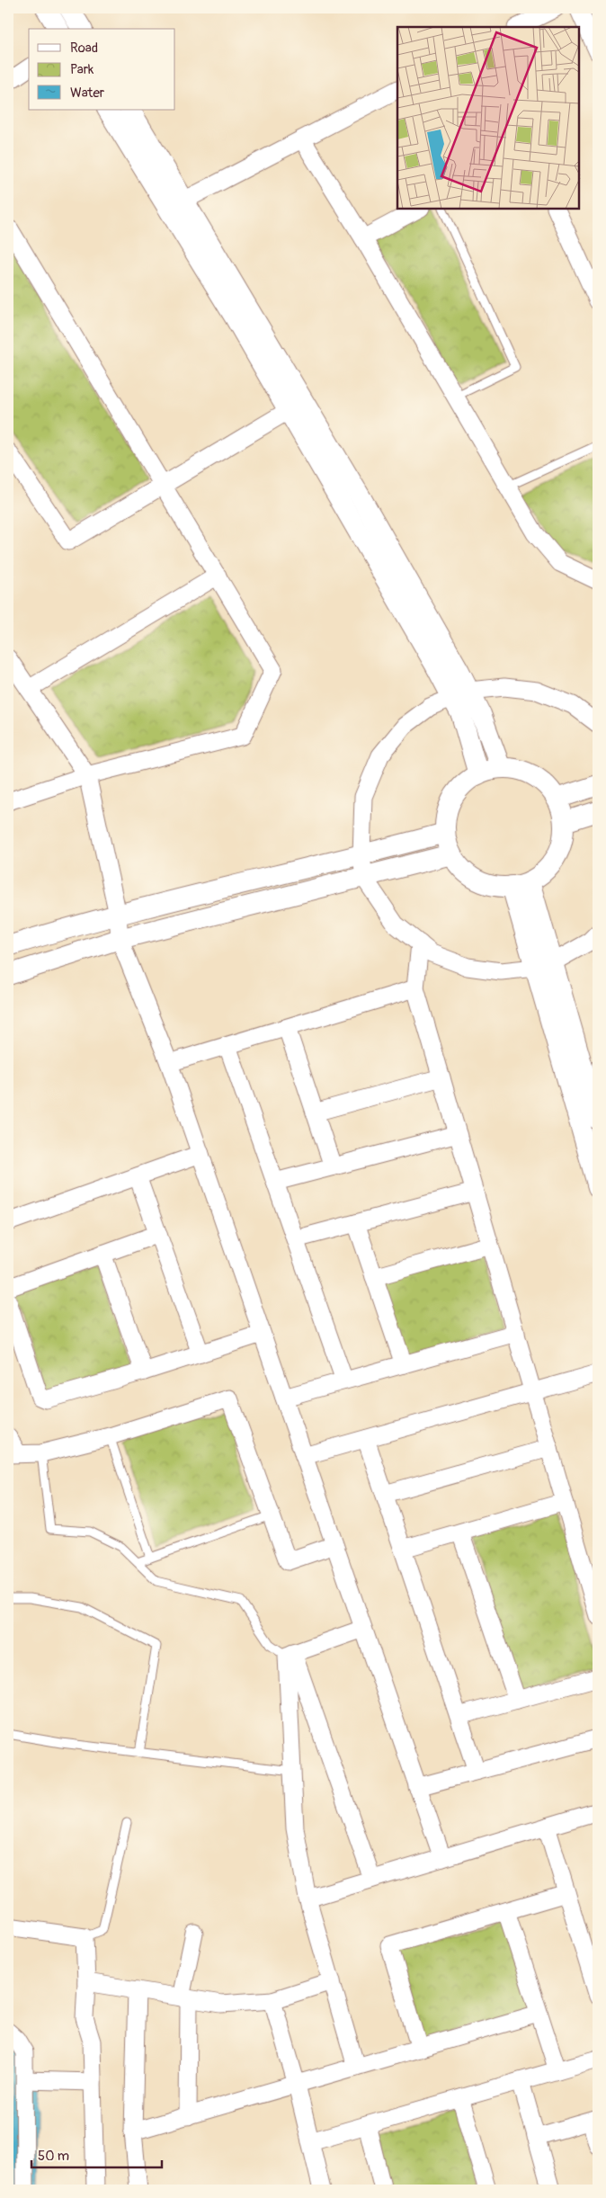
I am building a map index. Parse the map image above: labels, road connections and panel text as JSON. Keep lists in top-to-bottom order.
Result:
{
  "legend": ["Road", "Park", "Water"],
  "scale_bar": "50 m"
}
